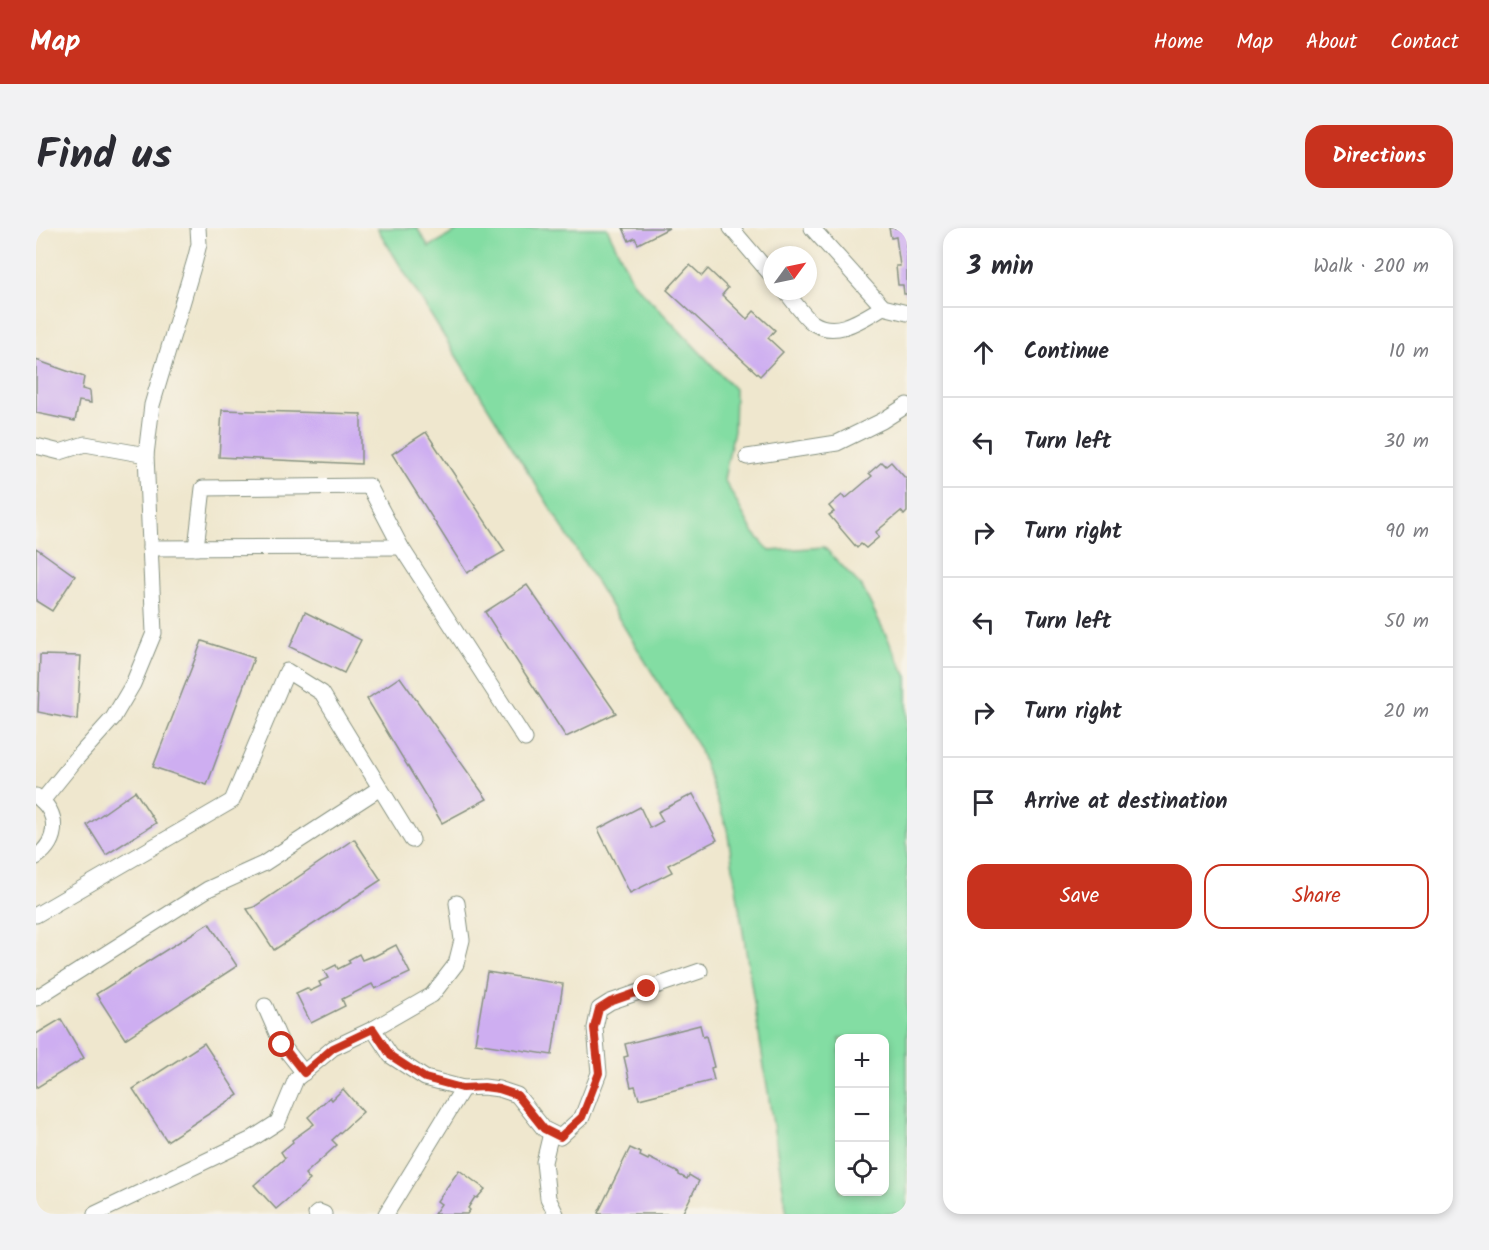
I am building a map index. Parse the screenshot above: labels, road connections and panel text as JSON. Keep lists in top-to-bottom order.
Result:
{
  "north": "top right",
  "page": {
    "header": "Map",
    "nav": [
      "Home",
      "Map",
      "About",
      "Contact"
    ],
    "title": "Find us",
    "buttons": [
      "Directions",
      ["Save", "Share"]
    ],
    "heading": ["3 min", "Walk · 200 m"],
    "list": [
      ["Continue", "10 m"],
      ["Turn left", "30 m"],
      ["Turn right", "90 m"],
      ["Turn left", "50 m"],
      ["Turn right", "20 m"],
      "Arrive at destination"
    ],
    "map_buttons": ["+", "−"]
  }
}
